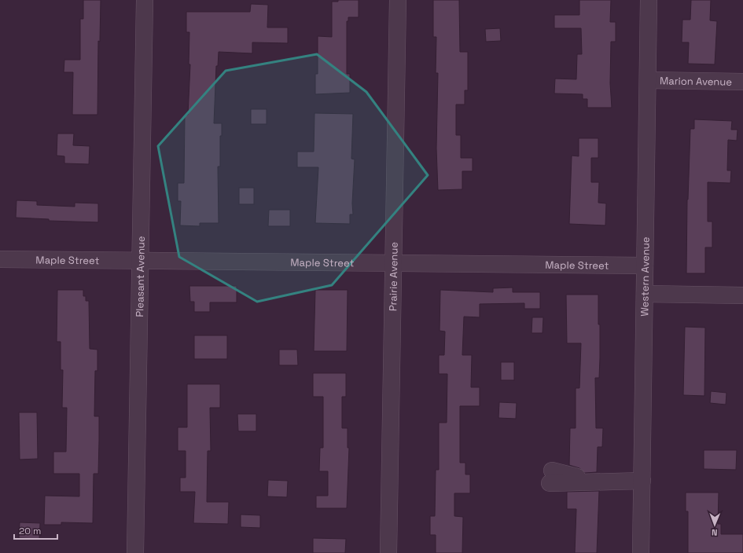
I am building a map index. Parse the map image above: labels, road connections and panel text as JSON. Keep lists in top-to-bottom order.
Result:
{
  "streets": {
    "street": [
      "Marion Avenue",
      "Maple Street",
      "Pleasant Avenue",
      "Prairie Avenue",
      "Western Avenue"
    ]
  },
  "crossings": [
    ["Marion Avenue", "Western Avenue"],
    ["Maple Street", "Pleasant Avenue"],
    ["Maple Street", "Prairie Avenue"],
    ["Maple Street", "Western Avenue"]
  ],
  "scale_bar": "20 m",
  "north": "bottom"
}
